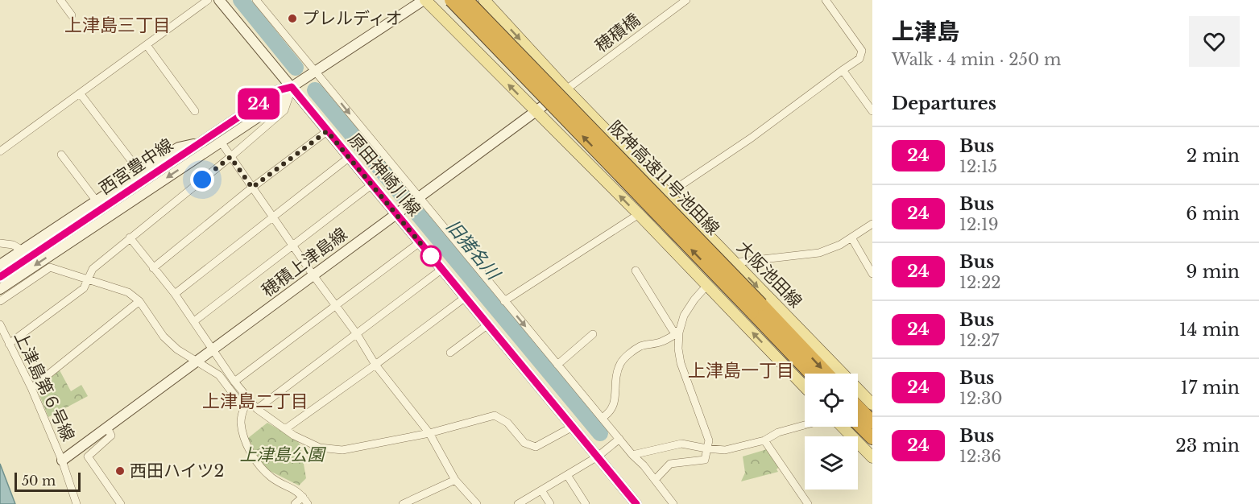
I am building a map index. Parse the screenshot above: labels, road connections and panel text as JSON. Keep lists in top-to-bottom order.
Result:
{
  "streets": {
    "highway": ["阪神高速11号池田線"],
    "main road": ["大阪池田線"],
    "street": [
      "穂積橋",
      "西宮豊中線",
      "原田神崎川線",
      "穂積上津島線",
      "上津島第６号線"
    ]
  },
  "crossings": [
    ["穂積橋", "穂積上津島線"],
    ["穂積橋", "大阪池田線"],
    ["西宮豊中線", "原田神崎川線"],
    ["原田神崎川線", "穂積上津島線"],
    ["穂積上津島線", "大阪池田線"],
    ["穂積上津島線", "上津島第６号線"]
  ],
  "districts": ["上津島三丁目", "上津島一丁目", "上津島二丁目"],
  "water": ["旧猪名川"],
  "parks": ["上津島公園"],
  "places": ["プレルディオ", "西田ハイツ2"],
  "lines": ["bus line 24"],
  "scale_bar": "50 m",
  "page": {
    "on_map": "24",
    "heading": [
      ["上津島", "Walk · 4 min · 250 m"],
      "Departures"
    ],
    "list": [
      {
        "mark": "24",
        "name": "Bus",
        "note": "12:15",
        "value": "2 min"
      },
      {
        "mark": "24",
        "name": "Bus",
        "note": "12:19",
        "value": "6 min"
      },
      {
        "mark": "24",
        "name": "Bus",
        "note": "12:22",
        "value": "9 min"
      },
      {
        "mark": "24",
        "name": "Bus",
        "note": "12:27",
        "value": "14 min"
      },
      {
        "mark": "24",
        "name": "Bus",
        "note": "12:30",
        "value": "17 min"
      },
      {
        "mark": "24",
        "name": "Bus",
        "note": "12:36",
        "value": "23 min"
      }
    ],
    "scale": "50 m"
  }
}
